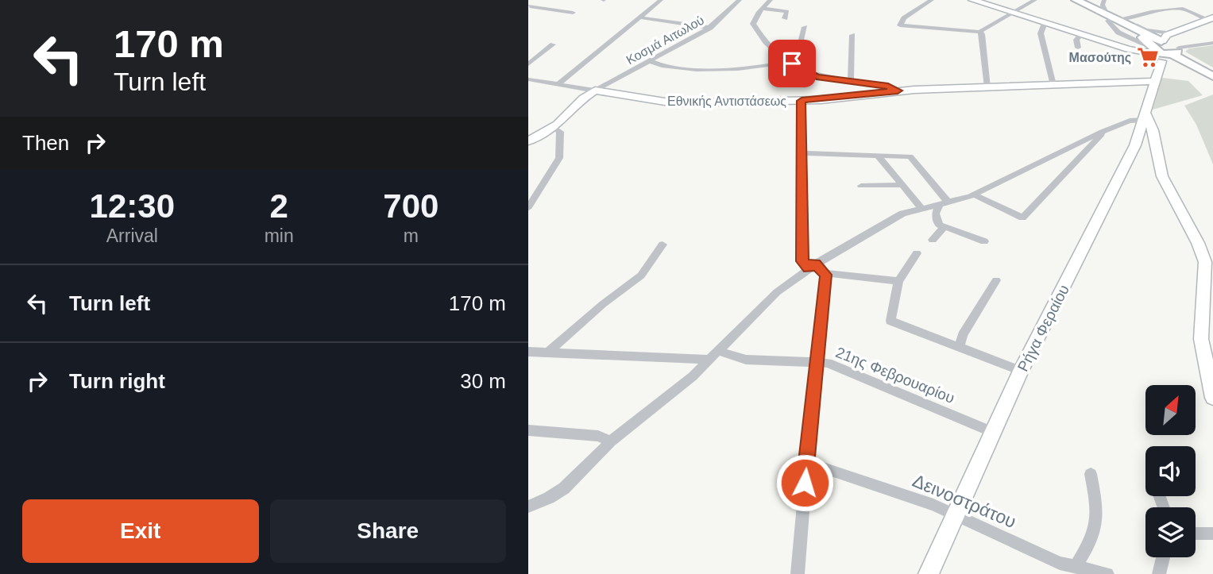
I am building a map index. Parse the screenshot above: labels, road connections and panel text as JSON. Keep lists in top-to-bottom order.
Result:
{
  "streets": {
    "street": [
      "Κοσμά Αιτωλού",
      "Εθνικής Αντιστάσεως",
      "Ρήγα Φεραίου",
      "21ης Φεβρουαρίου",
      "Δεινοστράτου"
    ]
  },
  "crossings": [
    ["Κοσμά Αιτωλού", "Εθνικής Αντιστάσεως"],
    ["Εθνικής Αντιστάσεως", "Ρήγα Φεραίου"],
    ["Ρήγα Φεραίου", "21ης Φεβρουαρίου"],
    ["Ρήγα Φεραίου", "Δεινοστράτου"]
  ],
  "places": {
    "supermarket": ["Μασούτης"]
  },
  "north": "top right",
  "page": {
    "turn": ["170 m", "Turn left"],
    "then": "Then",
    "eta": [
      "12:30",
      "Arrival",
      "2",
      "min",
      "700",
      "m"
    ],
    "list": [
      {
        "name": "Turn left",
        "value": "170 m"
      },
      {
        "name": "Turn right",
        "value": "30 m"
      }
    ],
    "buttons": ["Exit", "Share"]
  }
}
